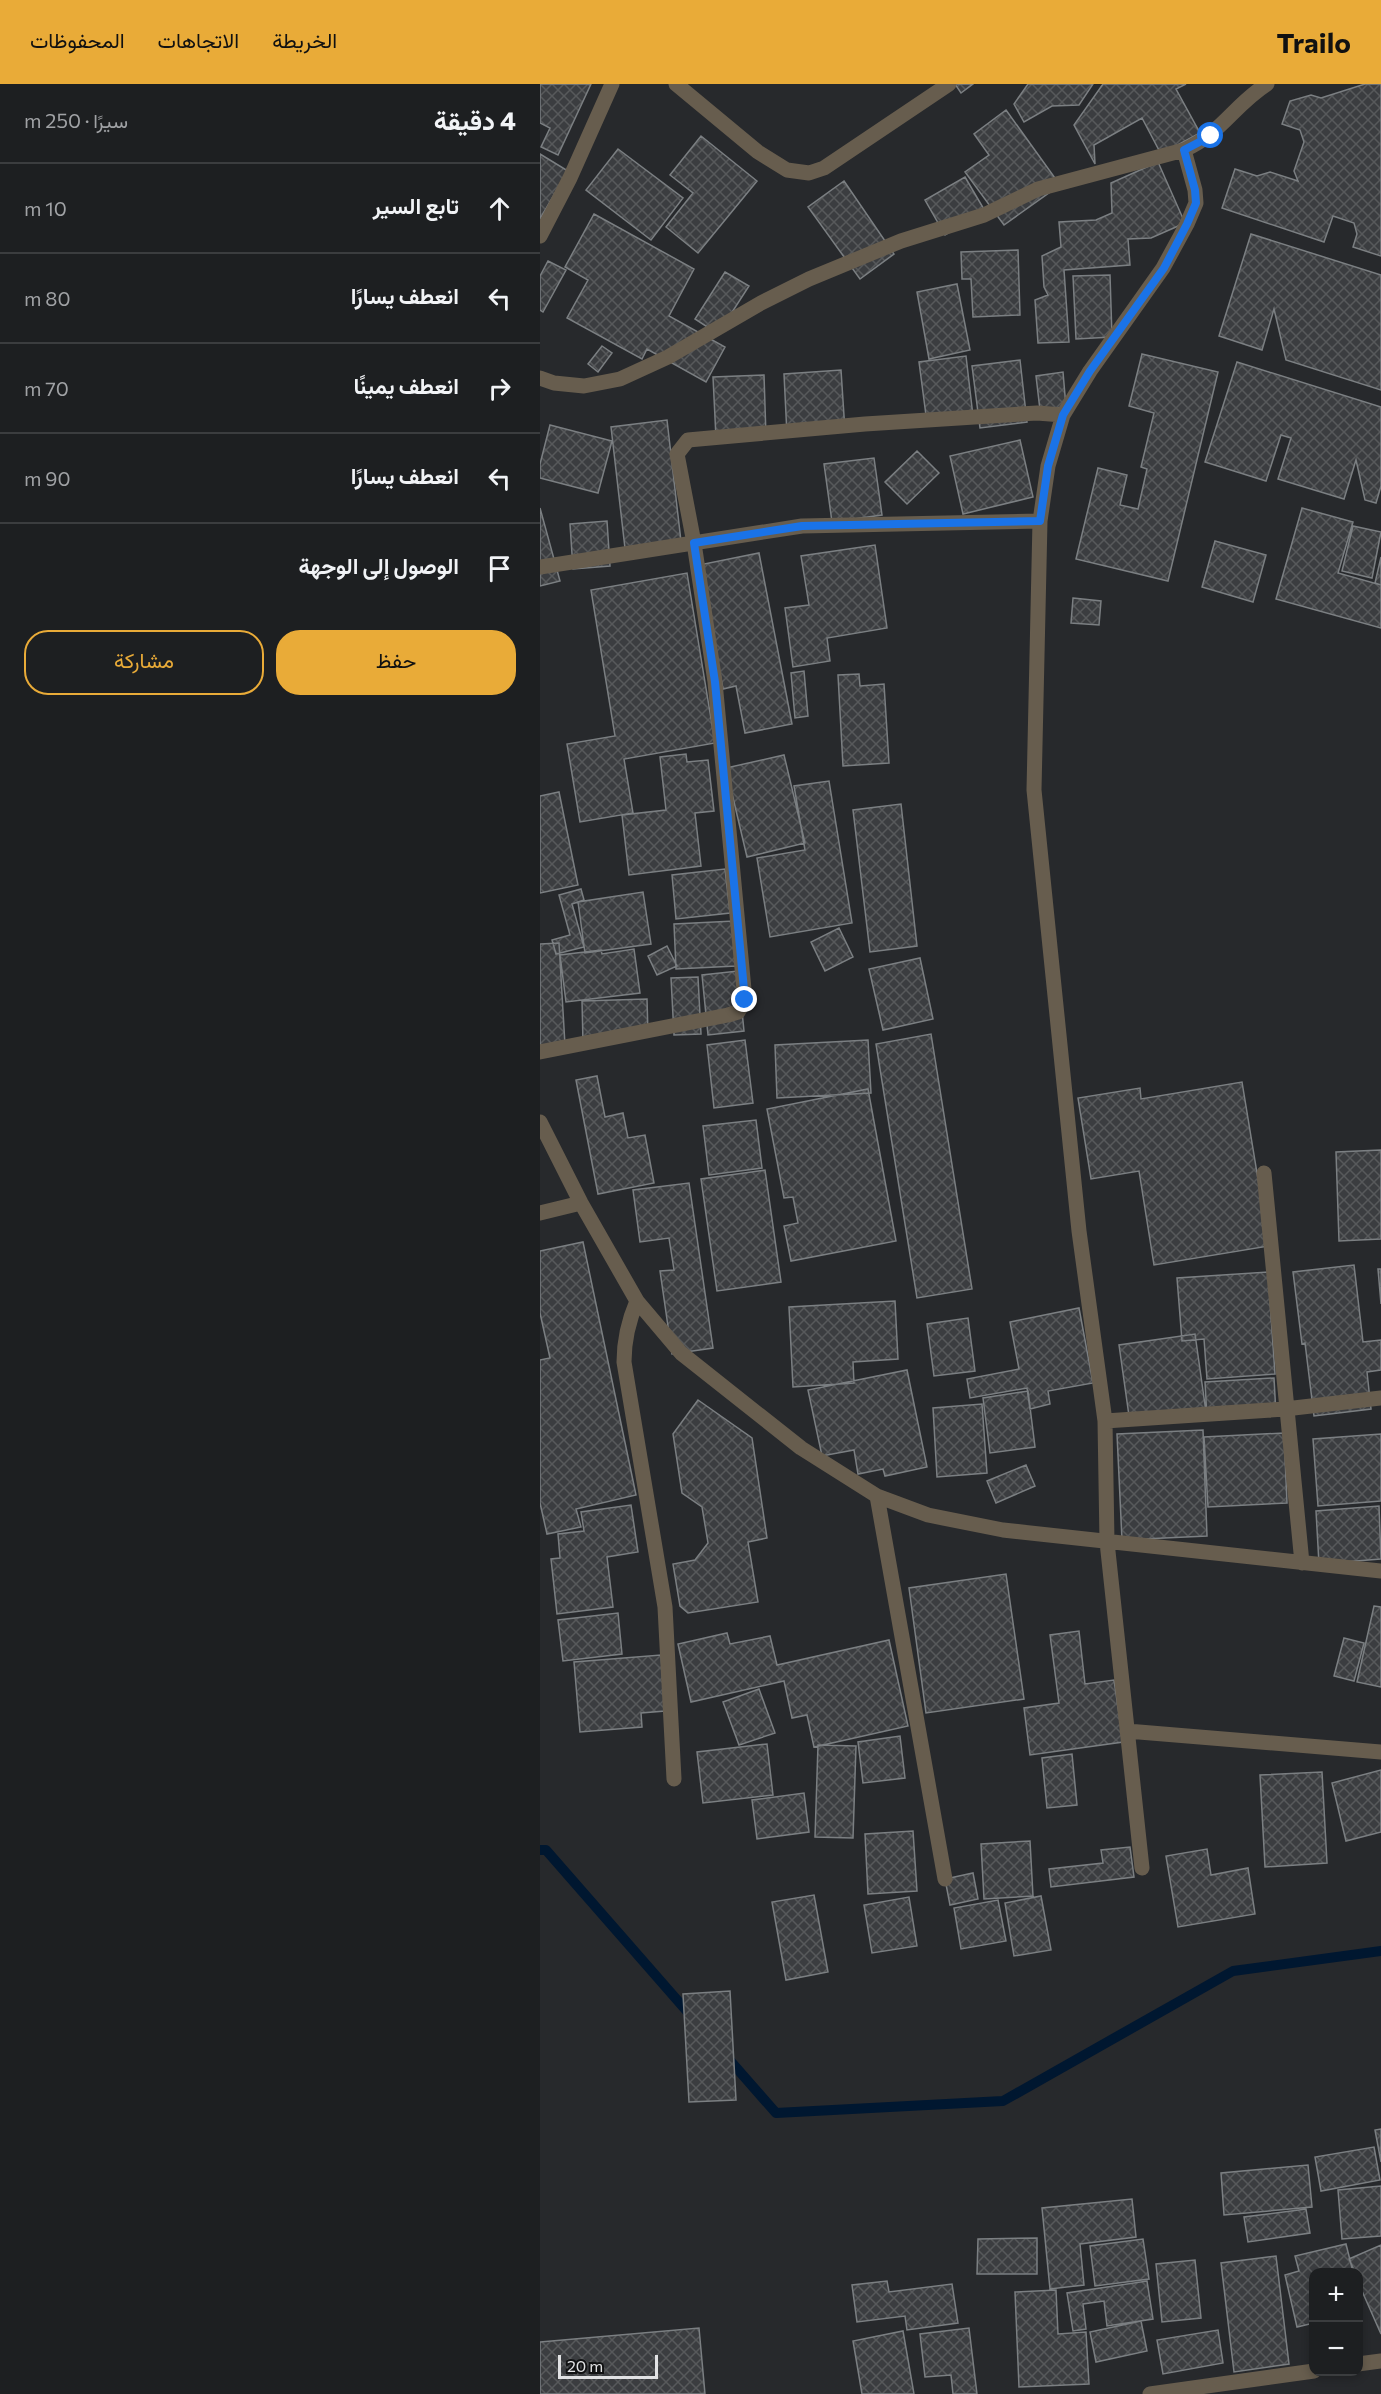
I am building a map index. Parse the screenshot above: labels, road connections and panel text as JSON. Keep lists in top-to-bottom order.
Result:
{
  "scale_bar": "20 m",
  "page": {
    "header": "Trailo",
    "nav": ["الخريطة", "الاتجاهات", "المحفوظات"],
    "heading": ["4 دقيقة", "سيرًا · 250 m"],
    "list": [
      ["تابع السير", "10 m"],
      ["انعطف يسارًا", "80 m"],
      ["انعطف يمينًا", "70 m"],
      ["انعطف يسارًا", "90 m"],
      "الوصول إلى الوجهة"
    ],
    "buttons": ["حفظ", "مشاركة"],
    "map_buttons": ["+", "−"],
    "scale": "20 m"
  }
}
